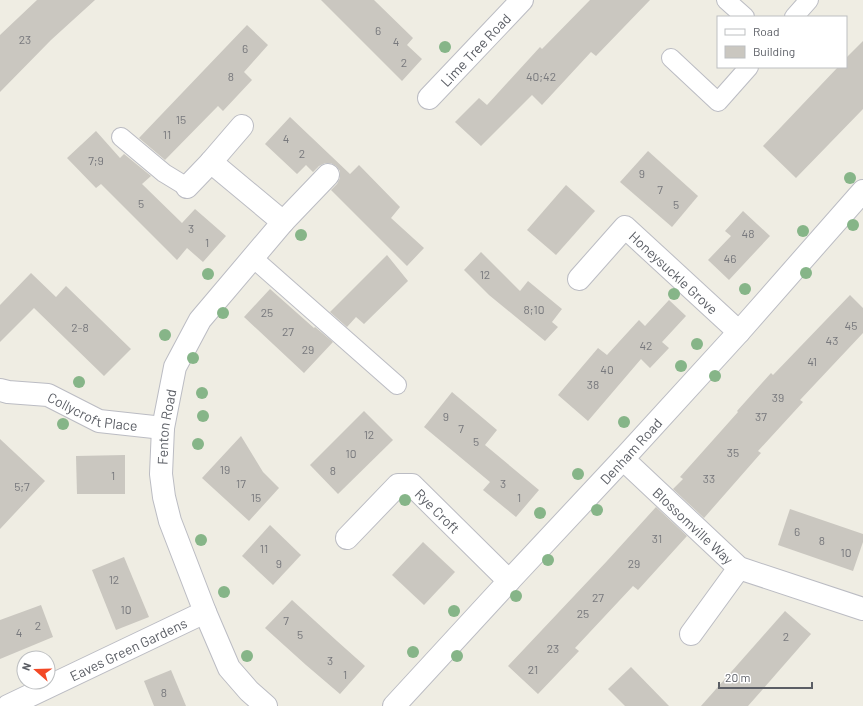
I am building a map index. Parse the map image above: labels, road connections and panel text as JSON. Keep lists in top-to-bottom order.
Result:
{
  "streets": {
    "street": [
      "Lime Tree Road",
      "Honeysuckle Grove",
      "Collycroft Place",
      "Fenton Road",
      "Denham Road",
      "Rye Croft",
      "Blossomville Way",
      "Eaves Green Gardens"
    ]
  },
  "crossings": [
    ["Honeysuckle Grove", "Denham Road"],
    ["Collycroft Place", "Fenton Road"],
    ["Fenton Road", "Eaves Green Gardens"],
    ["Denham Road", "Rye Croft"],
    ["Denham Road", "Blossomville Way"]
  ],
  "house_numbers": [
    "6",
    "23",
    "4",
    "6",
    "2",
    "8",
    "40;42",
    "15",
    "11",
    "4",
    "2",
    "7;9",
    "9",
    "7",
    "5",
    "5",
    "3",
    "48",
    "1",
    "46",
    "12",
    "8;10",
    "25",
    "45",
    "2-8",
    "27",
    "43",
    "42",
    "29",
    "41",
    "40",
    "38",
    "39",
    "9",
    "37",
    "7",
    "12",
    "5",
    "35",
    "10",
    "19",
    "8",
    "1",
    "33",
    "17",
    "3",
    "5;7",
    "15",
    "1",
    "6",
    "31",
    "8",
    "11",
    "10",
    "9",
    "29",
    "12",
    "27",
    "10",
    "25",
    "7",
    "2",
    "4",
    "5",
    "2",
    "23",
    "3",
    "21",
    "1",
    "8"
  ],
  "legend": ["Road", "Building"],
  "scale_bar": "20 m",
  "north": "left"
}
